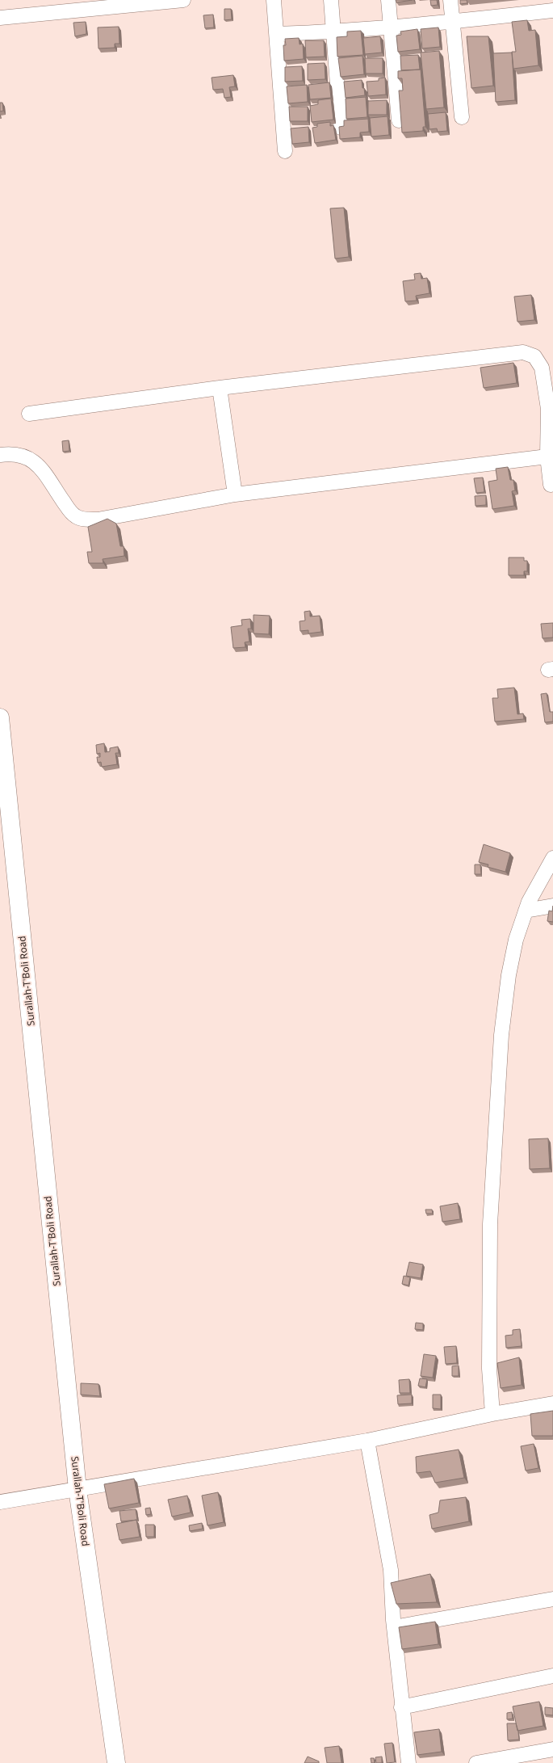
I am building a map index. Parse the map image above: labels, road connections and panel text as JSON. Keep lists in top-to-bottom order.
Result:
{
  "streets": {
    "main road": ["Surallah-T'Boli Road"]
  }
}
